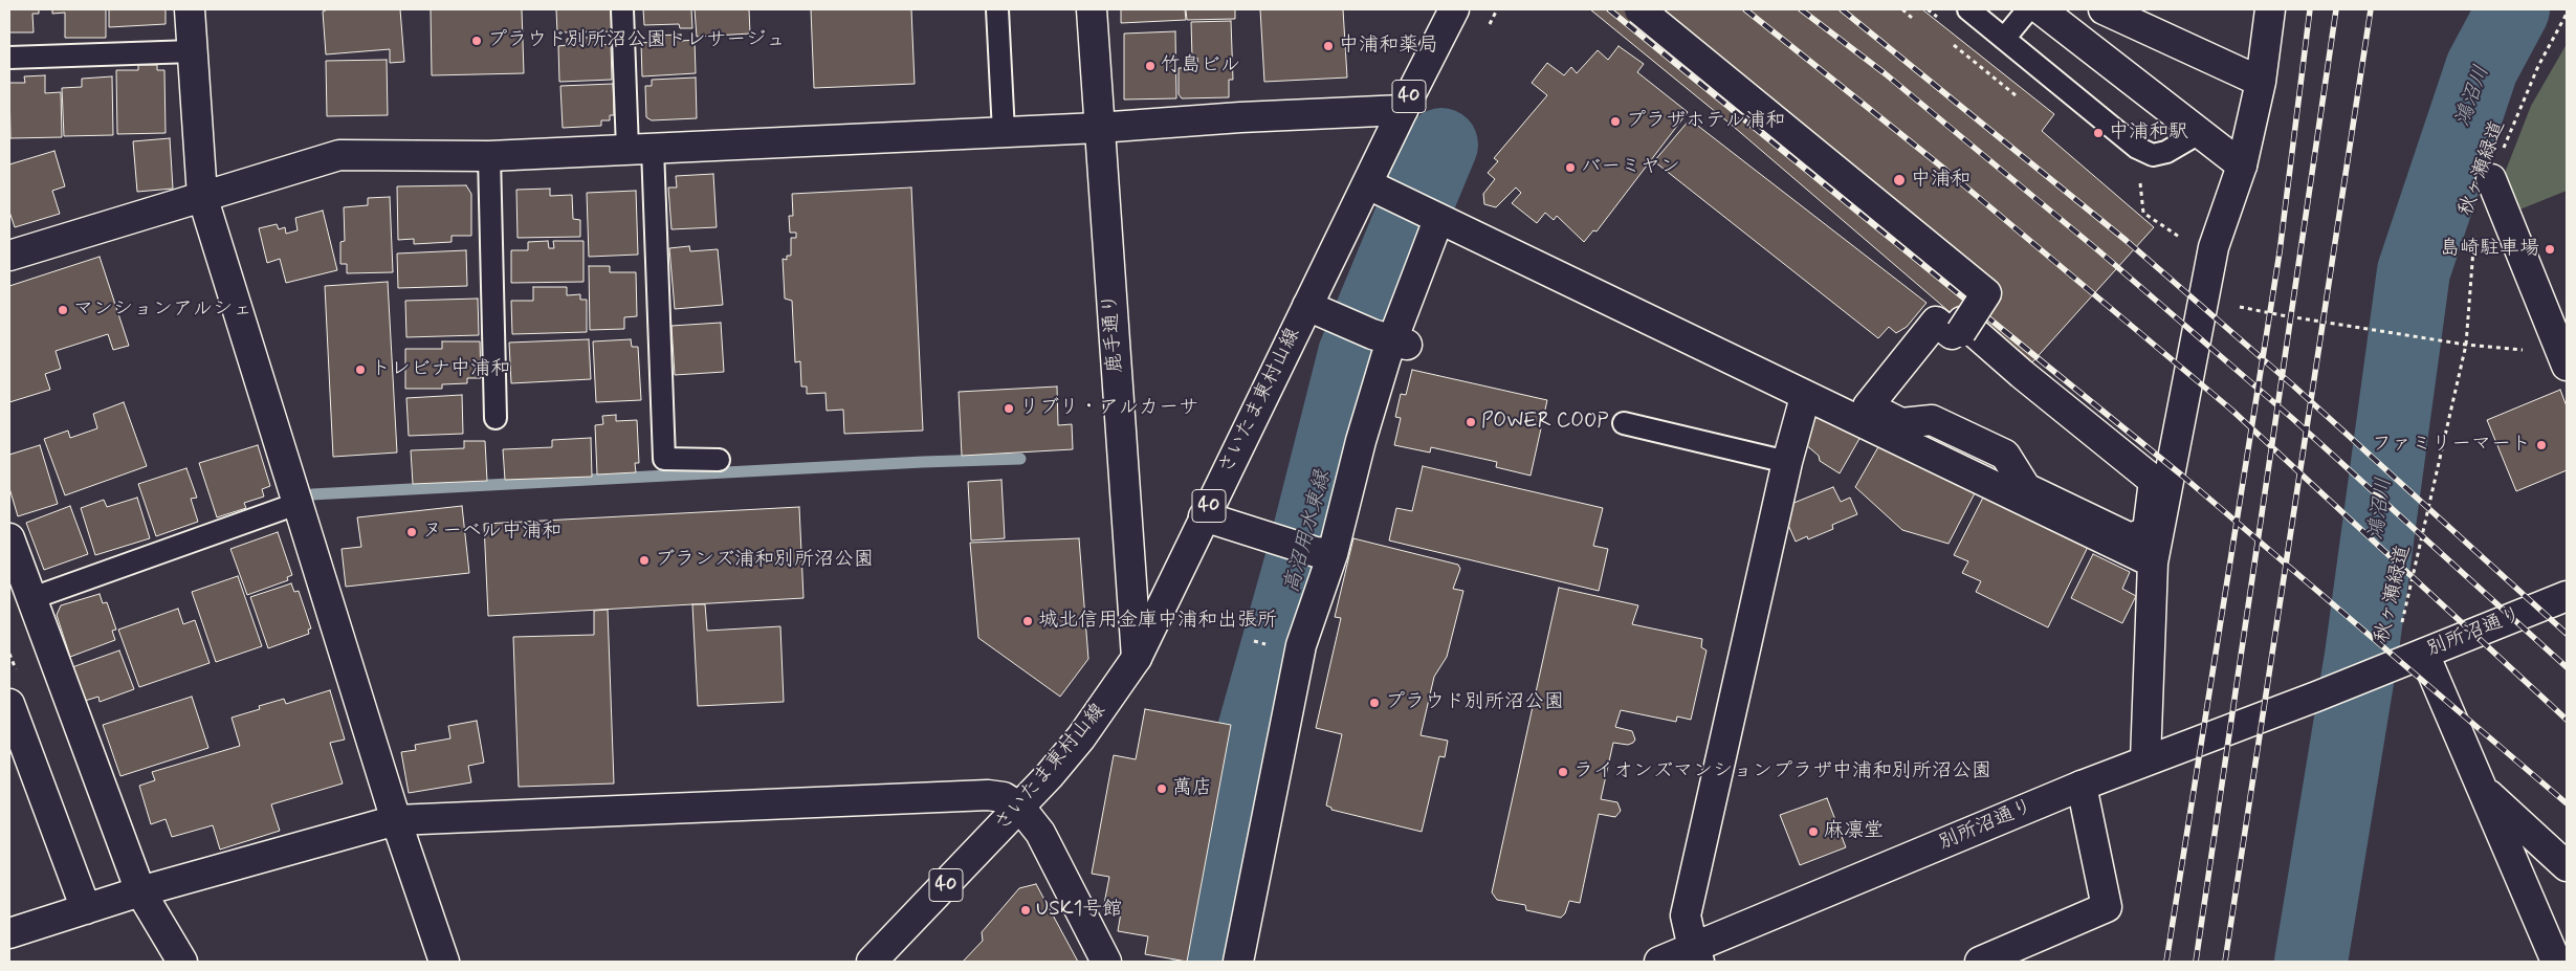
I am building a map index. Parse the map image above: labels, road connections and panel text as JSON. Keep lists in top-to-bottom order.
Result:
{
  "streets": {
    "street": [
      "40",
      "鹿手通り",
      "さいたま東村山線",
      "別所沼通り"
    ],
    "path": ["秋ヶ瀬緑道"]
  },
  "crossings": [
    ["秋ヶ瀬緑道", "別所沼通り"],
    ["鹿手通り", "さいたま東村山線"]
  ],
  "water": ["鴻沼川", "高沼用水東縁"],
  "places": [
    "プラウド別所沼公園トレサージュ",
    "中浦和薬局",
    "竹島ビル",
    "プラザホテル浦和",
    "中浦和駅",
    "バーミヤン",
    "中浦和",
    "島崎駐車場",
    "マンションアルシェ",
    "トレビナ中浦和",
    "リブリ・アルカーサ",
    "POWER COOP",
    "ファミリーマート",
    "ヌーベル中浦和",
    "ブランズ浦和別所沼公園",
    "城北信用金庫中浦和出張所",
    "プラウド別所沼公園",
    "ライオンズマンションプラザ中浦和別所沼公園",
    "萬店",
    "麻凛堂",
    "USK1号館"
  ]
}
